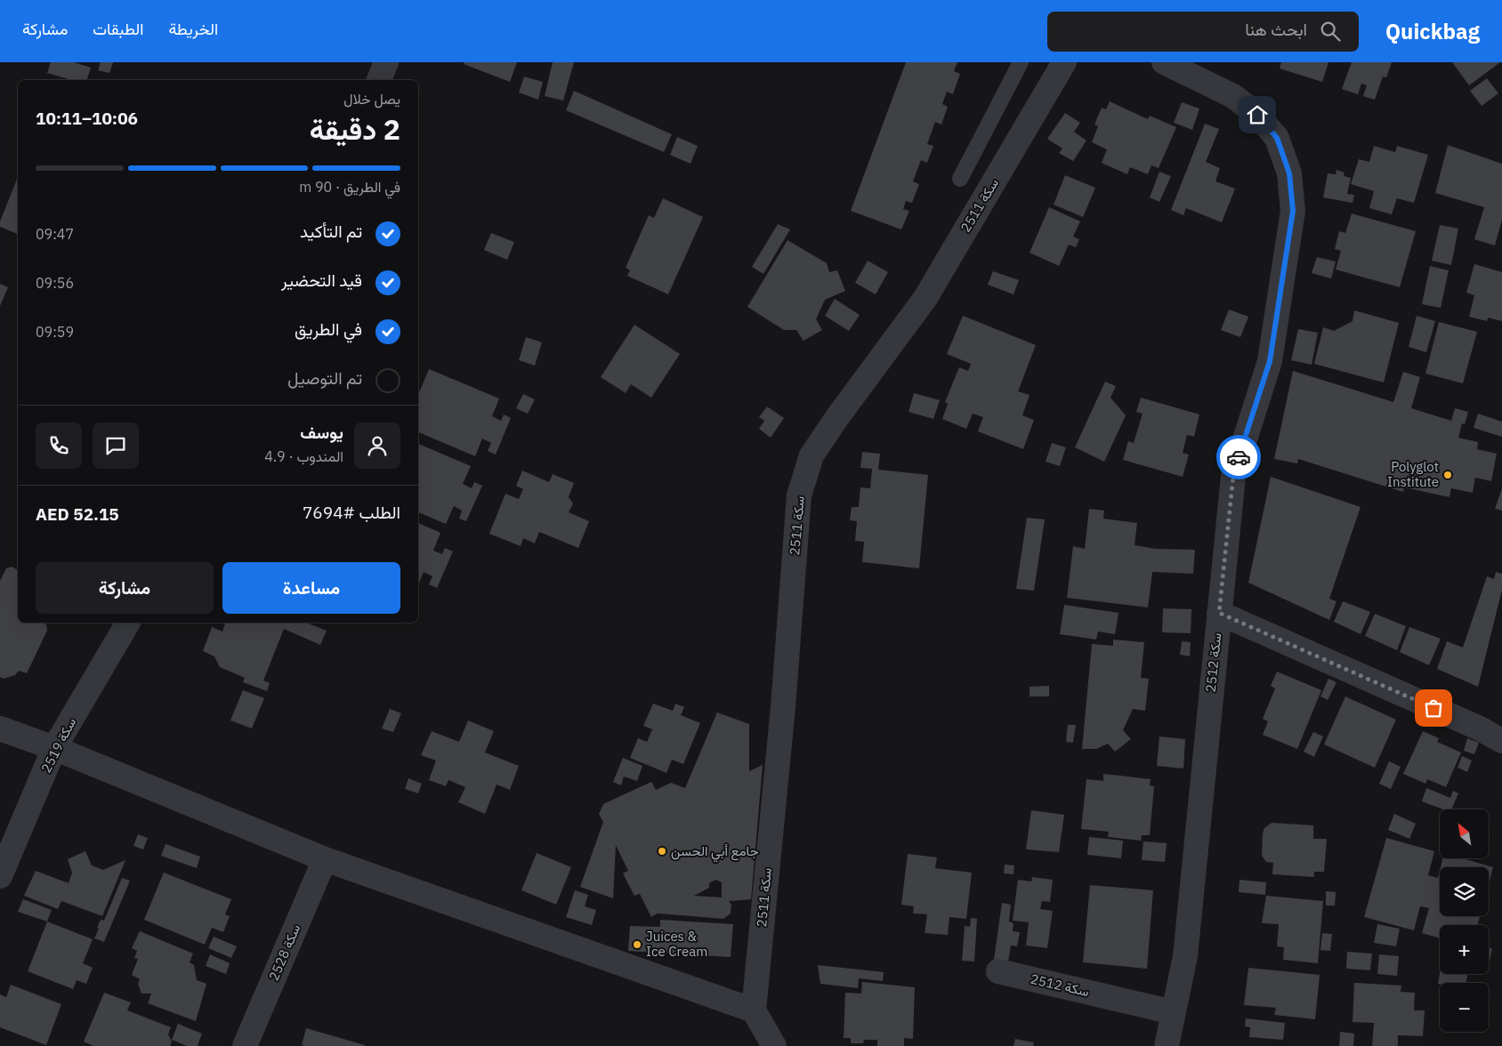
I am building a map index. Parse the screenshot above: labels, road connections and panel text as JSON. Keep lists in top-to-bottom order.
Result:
{
  "streets": {
    "street": [
      "سكة 2511",
      "سكة 2512",
      "سكة 2519",
      "سكة 2528"
    ]
  },
  "places": ["Polyglot Institute", "جامع أبي الحسن", "Juices & Ice Cream"],
  "north": "top left",
  "page": {
    "header": "Quickbag",
    "search": "ابحث هنا",
    "nav": ["الخريطة", "الطبقات", "مشاركة"],
    "heading": ["2 دقيقة", "يصل خلال", "10:06–10:11"],
    "panel": [
      "يوسف",
      "المندوب · 4.9",
      "الطلب #7694",
      "AED 52.15"
    ],
    "bar": "في الطريق · 90 m",
    "list": [
      ["تم التأكيد", "09:47"],
      ["قيد التحضير", "09:56"],
      ["في الطريق", "09:59"],
      "تم التوصيل"
    ],
    "buttons": ["مساعدة", "مشاركة"],
    "map_buttons": ["+", "−"]
  }
}
